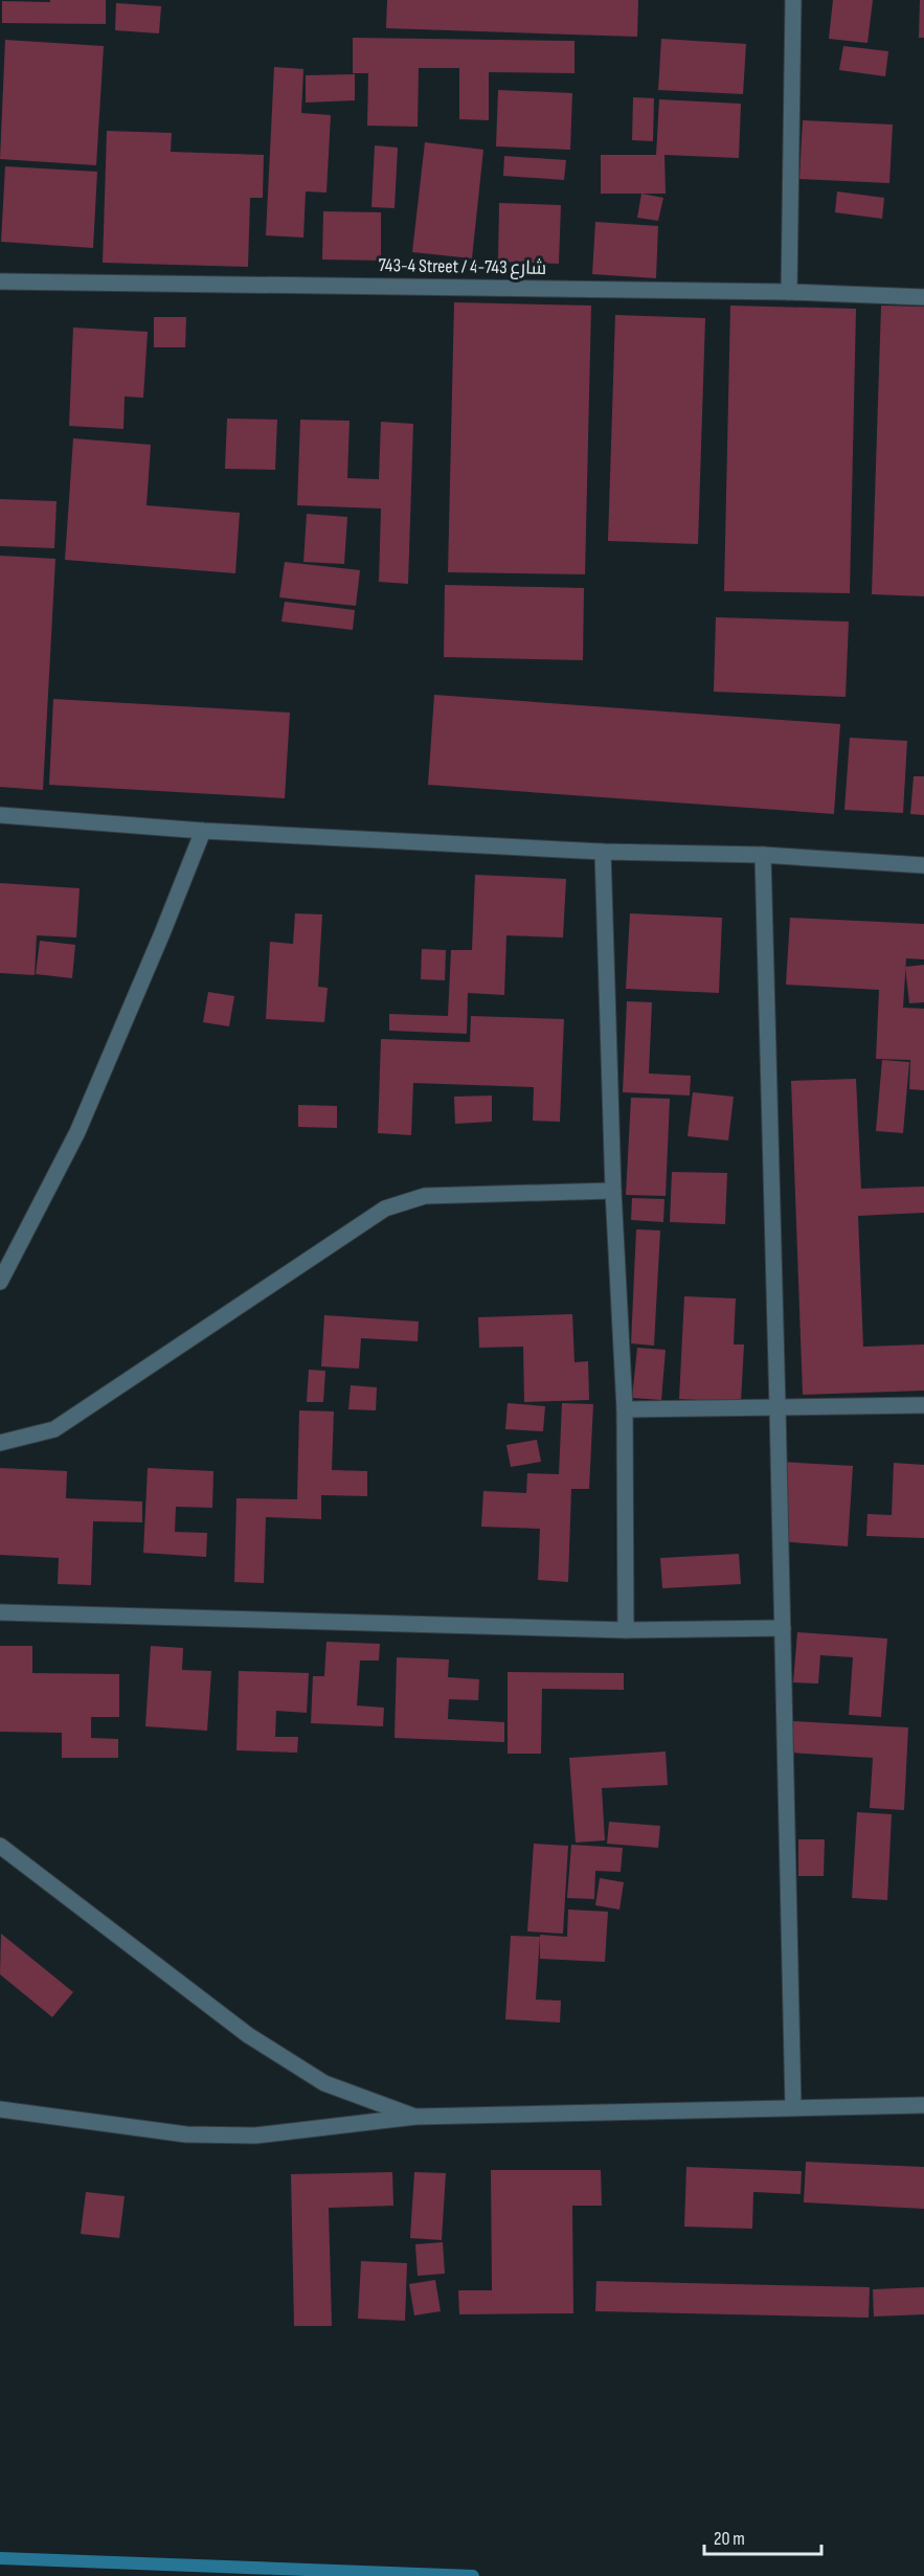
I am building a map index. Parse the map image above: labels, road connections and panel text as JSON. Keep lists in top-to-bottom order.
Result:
{
  "streets": {
    "street": ["743-4 Street / شارع 743-4"]
  },
  "scale_bar": "20 m"
}
